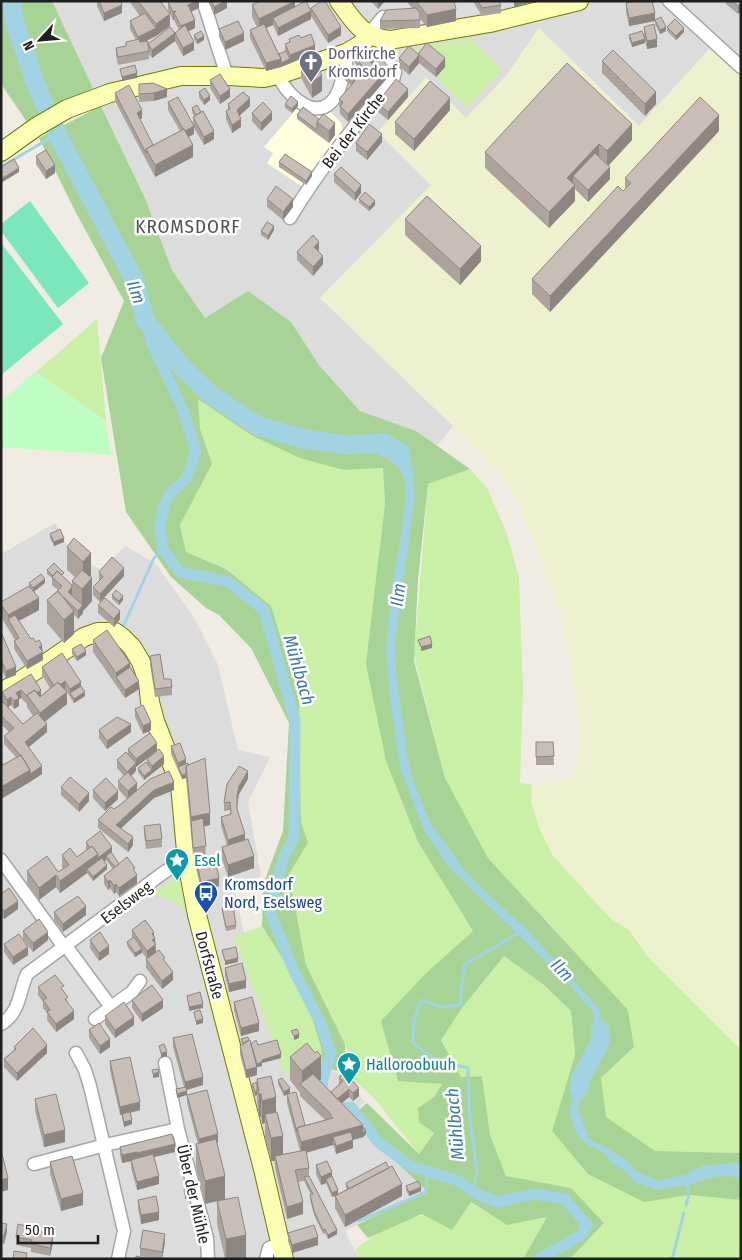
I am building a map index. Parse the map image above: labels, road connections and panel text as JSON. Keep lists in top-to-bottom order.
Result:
{
  "streets": {
    "street": [
      "Bei der Kirche",
      "Eselsweg",
      "Dorfstraße",
      "Über der Mühle"
    ]
  },
  "crossings": [
    ["Eselsweg", "Dorfstraße"]
  ],
  "districts": ["KROMSDORF"],
  "water": ["Ilm", "Mühlbach"],
  "places": {
    "church": ["Dorfkirche Kromsdorf"],
    "place": ["Esel", "Halloroobuuh"],
    "bus stop": ["Kromsdorf Nord, Eselsweg"]
  },
  "scale_bar": "50 m",
  "north": "bottom left"
}
